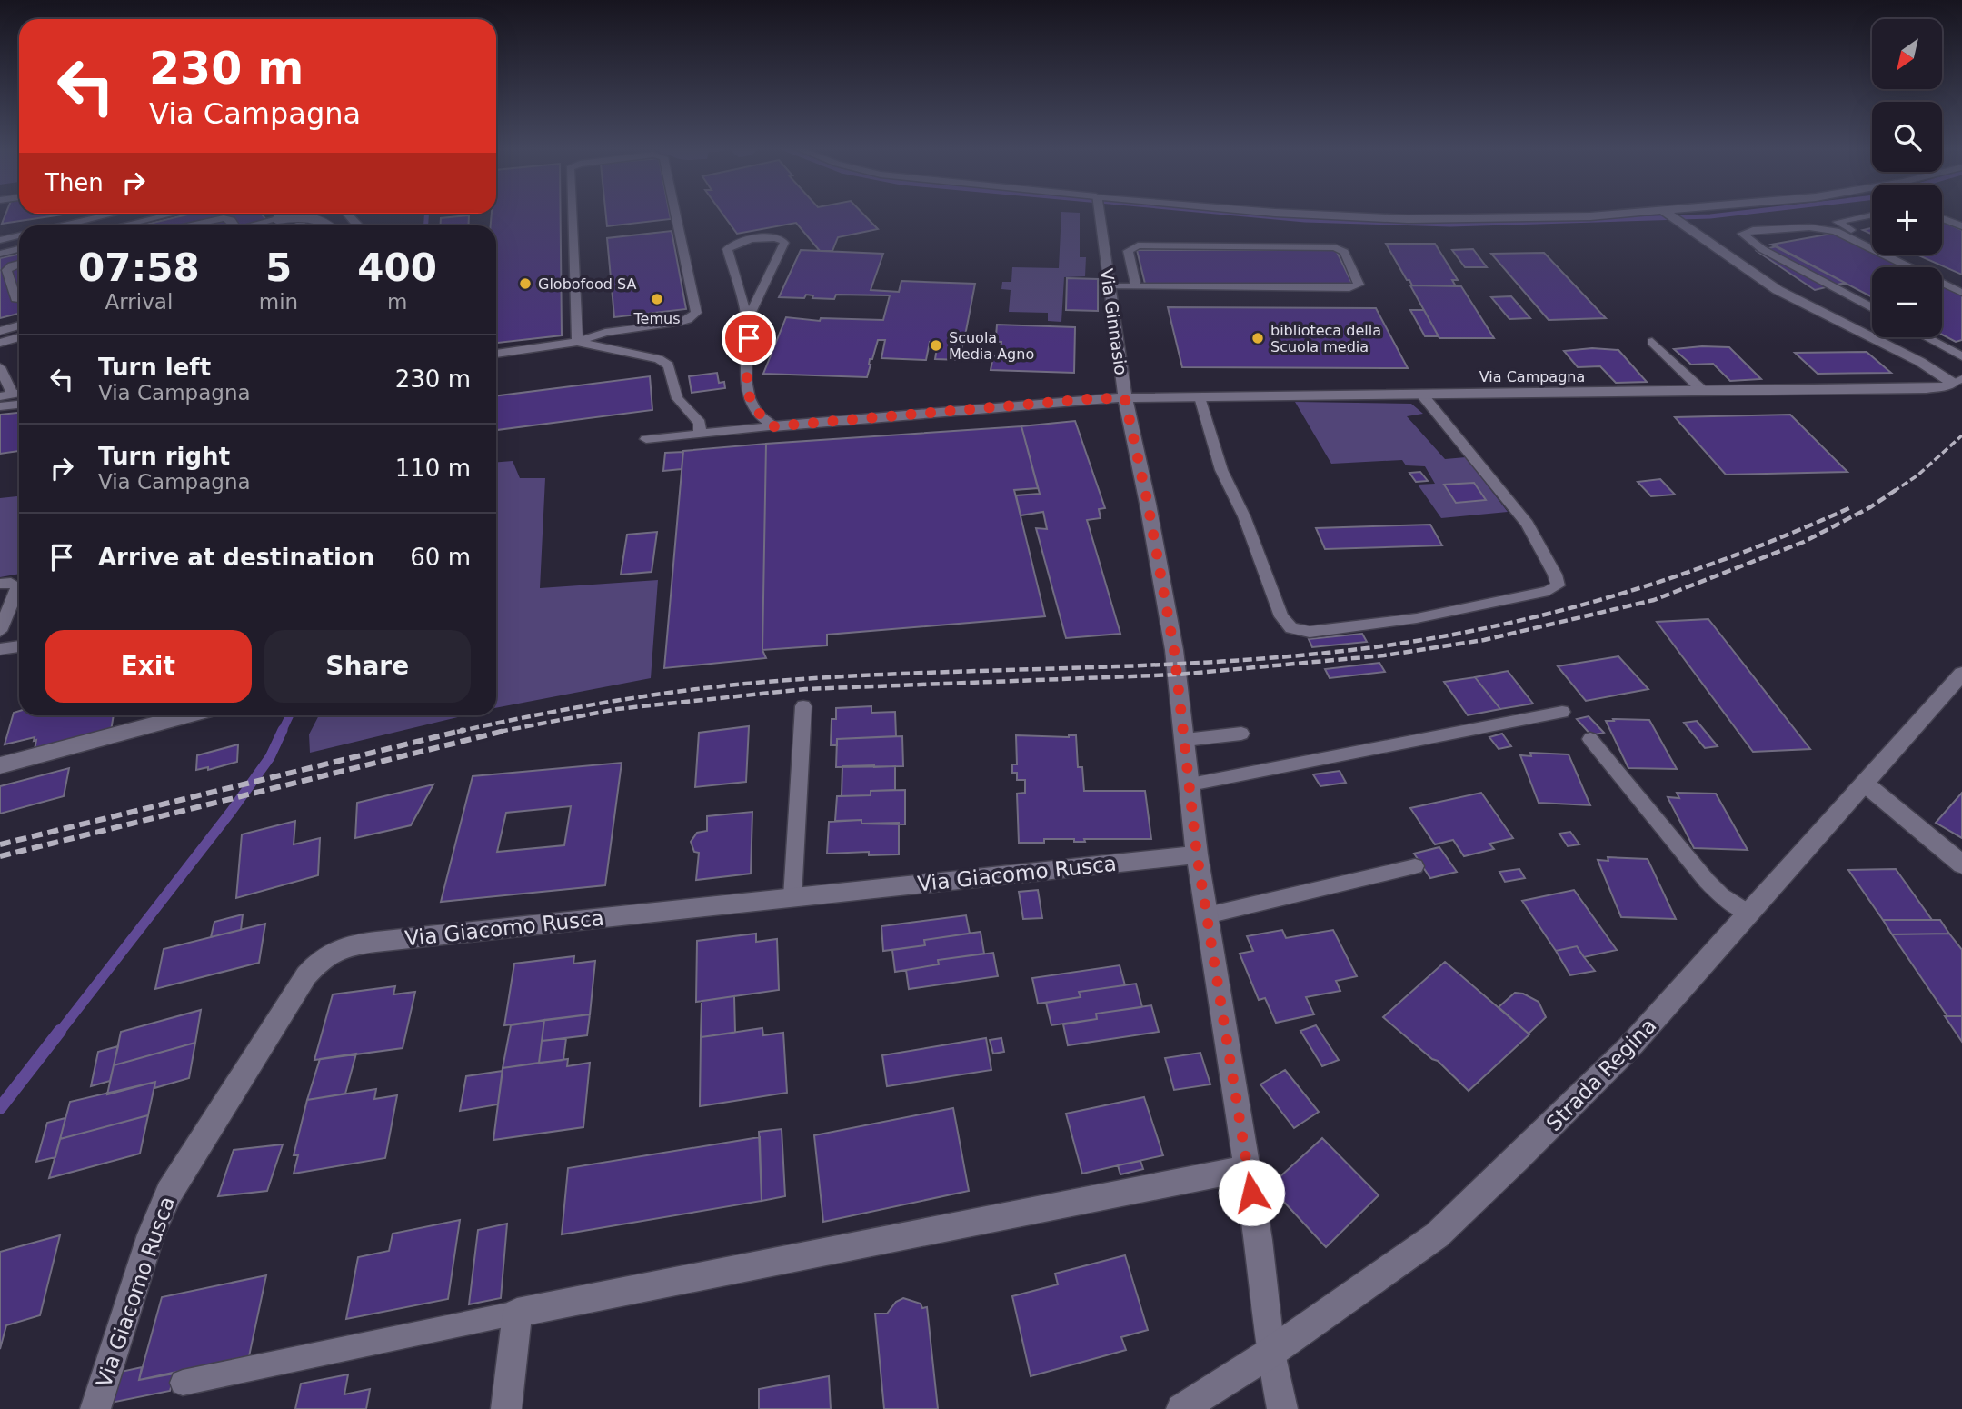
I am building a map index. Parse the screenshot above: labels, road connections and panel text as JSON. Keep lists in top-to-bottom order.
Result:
{
  "streets": {
    "street": [
      "Via Ginnasio",
      "Via Campagna",
      "Via Giacomo Rusca",
      "Strada Regina"
    ]
  },
  "crossings": [
    ["Via Ginnasio", "Via Campagna"],
    ["Via Ginnasio", "Via Giacomo Rusca"],
    ["Via Ginnasio", "Strada Regina"]
  ],
  "places": [
    "Globofood SA",
    "Temus",
    "biblioteca della Scuola media",
    "Scuola Media Agno"
  ],
  "north": "bottom left",
  "page": {
    "map_buttons": ["+", "−"],
    "turn": ["230 m", "Via Campagna"],
    "then": "Then",
    "eta": [
      "07:58",
      "Arrival",
      "5",
      "min",
      "400",
      "m"
    ],
    "list": [
      {
        "name": "Turn left",
        "note": "Via Campagna",
        "value": "230 m"
      },
      {
        "name": "Turn right",
        "note": "Via Campagna",
        "value": "110 m"
      },
      {
        "name": "Arrive at destination",
        "value": "60 m"
      }
    ],
    "buttons": ["Exit", "Share"]
  }
}
